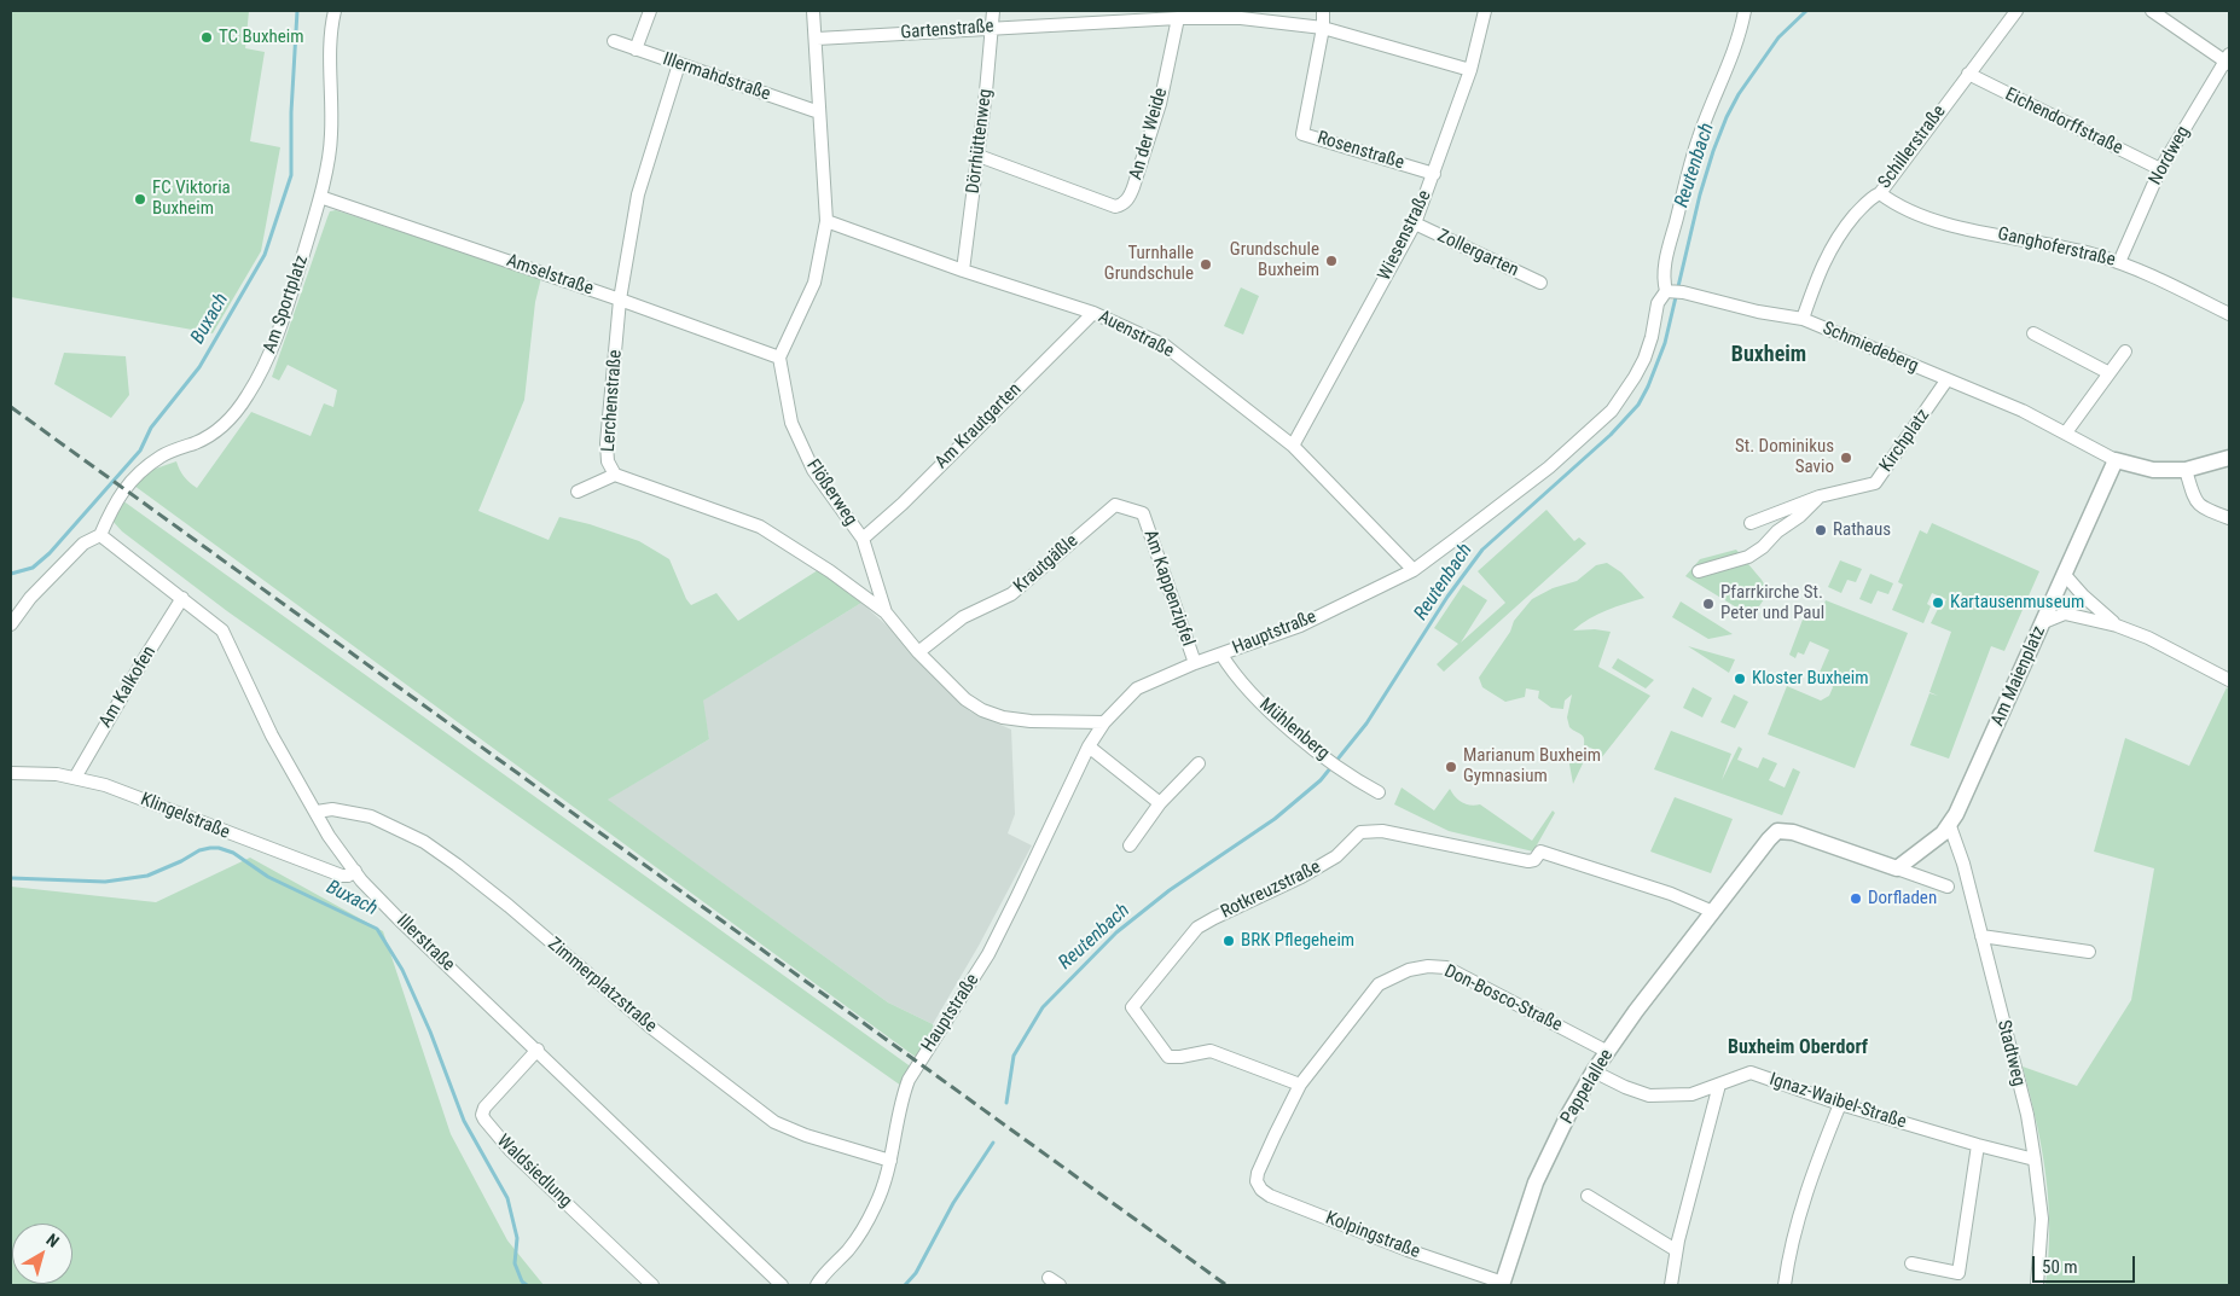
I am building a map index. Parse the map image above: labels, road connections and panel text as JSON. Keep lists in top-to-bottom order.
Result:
{
  "streets": {
    "street": [
      "Gartenstraße",
      "Illermahdstraße",
      "Eichendorffstraße",
      "An der Weide",
      "Dörrhüttenweg",
      "Schillerstraße",
      "Rosenstraße",
      "Nordweg",
      "Wiesenstraße",
      "Ganghoferstraße",
      "Zollergarten",
      "Amselstraße",
      "Am Sportplatz",
      "Auenstraße",
      "Schmiedeberg",
      "Lerchenstraße",
      "Am Krautgarten",
      "Kirchplatz",
      "Flößerweg",
      "Krautgäßle",
      "Am Kappenzipfel",
      "Hauptstraße",
      "Am Maienplatz",
      "Am Kalkofen",
      "Mühlenberg",
      "Klingelstraße",
      "Rotkreuzstraße",
      "Illerstraße",
      "Zimmerplatzstraße",
      "Don-Bosco-Straße",
      "Stadtweg",
      "Pappelallee",
      "Ignaz-Waibel-Straße",
      "Waldsiedlung",
      "Kolpingstraße"
    ]
  },
  "crossings": [
    ["Gartenstraße", "An der Weide"],
    ["Gartenstraße", "Dörrhüttenweg"],
    ["Gartenstraße", "Rosenstraße"],
    ["Gartenstraße", "Wiesenstraße"],
    ["Illermahdstraße", "Lerchenstraße"],
    ["Eichendorffstraße", "Schillerstraße"],
    ["Eichendorffstraße", "Nordweg"],
    ["An der Weide", "Dörrhüttenweg"],
    ["Dörrhüttenweg", "Auenstraße"],
    ["Schillerstraße", "Ganghoferstraße"],
    ["Schillerstraße", "Schmiedeberg"],
    ["Rosenstraße", "Wiesenstraße"],
    ["Nordweg", "Ganghoferstraße"],
    ["Wiesenstraße", "Zollergarten"],
    ["Wiesenstraße", "Auenstraße"],
    ["Amselstraße", "Am Sportplatz"],
    ["Amselstraße", "Lerchenstraße"],
    ["Amselstraße", "Flößerweg"],
    ["Am Sportplatz", "Illerstraße"],
    ["Auenstraße", "Am Krautgarten"],
    ["Auenstraße", "Hauptstraße"],
    ["Schmiedeberg", "Kirchplatz"],
    ["Schmiedeberg", "Hauptstraße"],
    ["Schmiedeberg", "Am Maienplatz"],
    ["Lerchenstraße", "Flößerweg"],
    ["Am Krautgarten", "Flößerweg"],
    ["Flößerweg", "Krautgäßle"],
    ["Flößerweg", "Hauptstraße"],
    ["Krautgäßle", "Am Kappenzipfel"],
    ["Am Kappenzipfel", "Hauptstraße"],
    ["Hauptstraße", "Mühlenberg"],
    ["Hauptstraße", "Zimmerplatzstraße"],
    ["Am Maienplatz", "Stadtweg"],
    ["Am Kalkofen", "Klingelstraße"],
    ["Am Kalkofen", "Illerstraße"],
    ["Klingelstraße", "Illerstraße"],
    ["Rotkreuzstraße", "Don-Bosco-Straße"],
    ["Rotkreuzstraße", "Pappelallee"],
    ["Illerstraße", "Zimmerplatzstraße"],
    ["Illerstraße", "Waldsiedlung"],
    ["Don-Bosco-Straße", "Pappelallee"],
    ["Don-Bosco-Straße", "Kolpingstraße"],
    ["Stadtweg", "Ignaz-Waibel-Straße"],
    ["Pappelallee", "Ignaz-Waibel-Straße"],
    ["Pappelallee", "Kolpingstraße"]
  ],
  "districts": ["Buxheim", "Buxheim Oberdorf"],
  "water": ["Reutenbach", "Buxach"],
  "places": [
    "TC Buxheim",
    "FC Viktoria Buxheim",
    "Grundschule Buxheim",
    "Turnhalle Grundschule",
    "St. Dominikus Savio",
    "Rathaus",
    "Kartausenmuseum",
    "Pfarrkirche St. Peter und Paul",
    "Kloster Buxheim",
    "Marianum Buxheim Gymnasium",
    "Dorfladen",
    "BRK Pflegeheim"
  ],
  "scale_bar": "50 m",
  "north": "top right"
}
